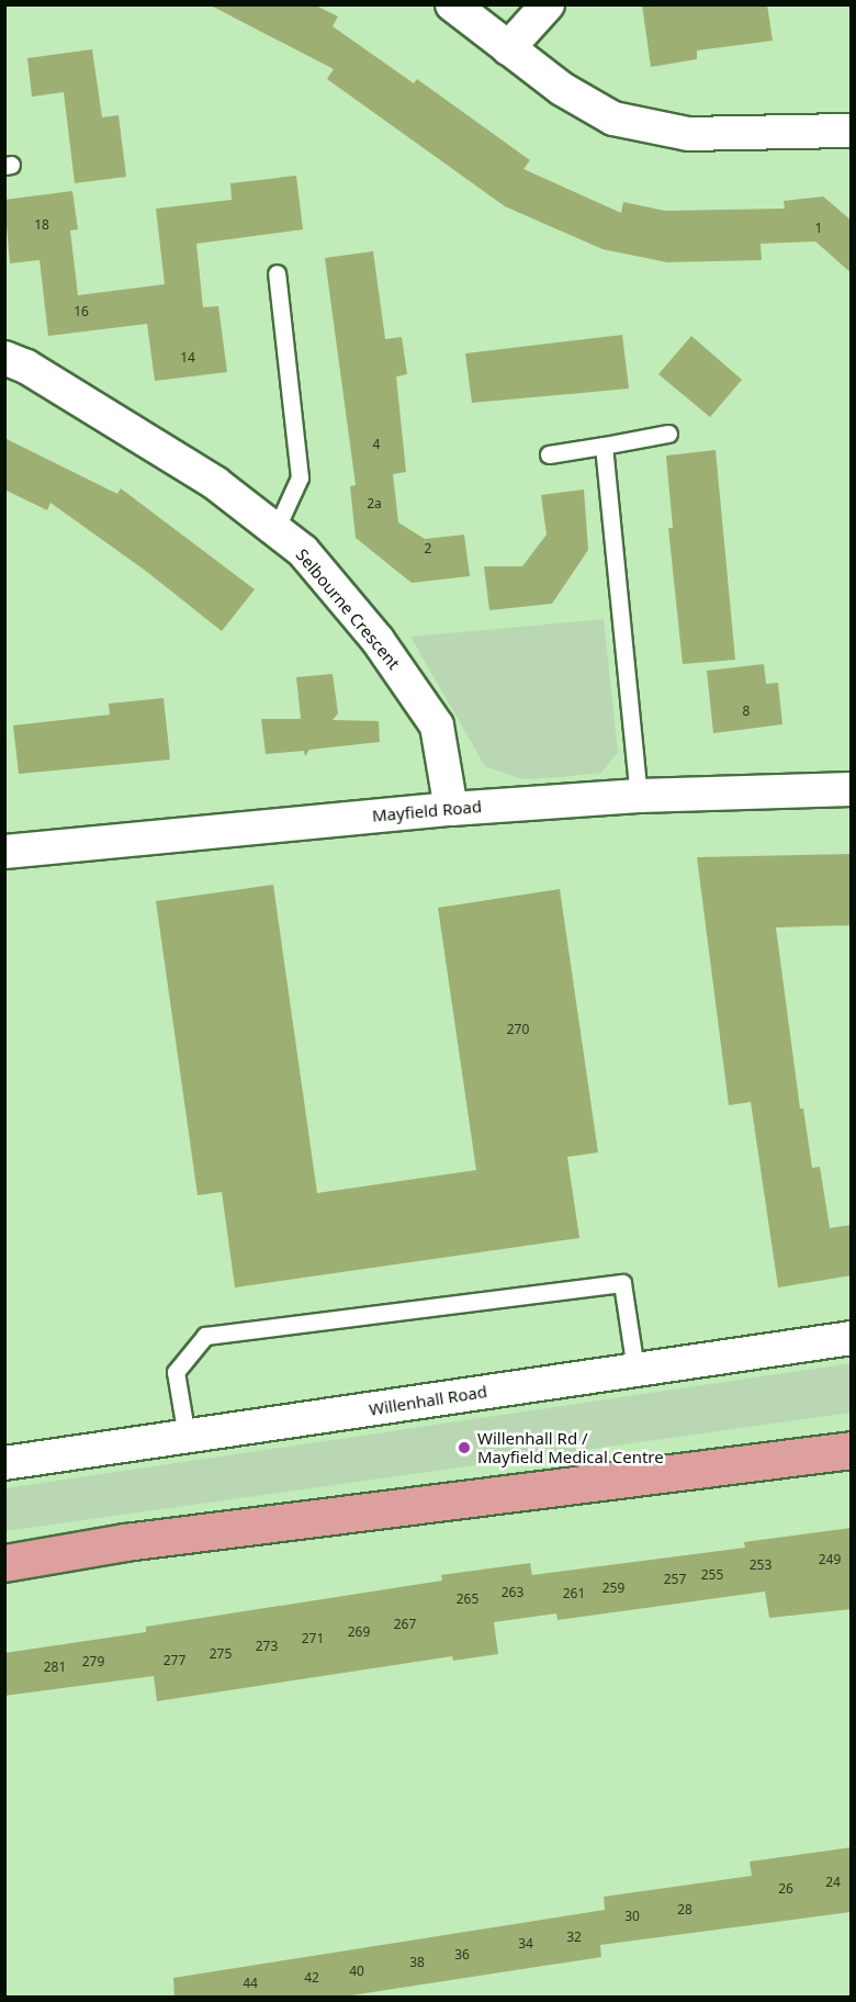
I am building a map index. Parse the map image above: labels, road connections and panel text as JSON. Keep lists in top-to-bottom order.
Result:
{
  "streets": {
    "street": ["Selbourne Crescent", "Mayfield Road", "Willenhall Road"]
  },
  "crossings": [
    ["Selbourne Crescent", "Mayfield Road"]
  ],
  "places": ["Willenhall Rd / Mayfield Medical Centre"],
  "house_numbers": [
    "18",
    "1",
    "16",
    "14",
    "4",
    "2a",
    "2",
    "8",
    "270",
    "249",
    "253",
    "255",
    "257",
    "259",
    "263",
    "261",
    "265",
    "267",
    "269",
    "271",
    "273",
    "275",
    "277",
    "279",
    "281",
    "24",
    "26",
    "28",
    "30",
    "32",
    "34",
    "36",
    "38",
    "40",
    "42",
    "44"
  ]
}
